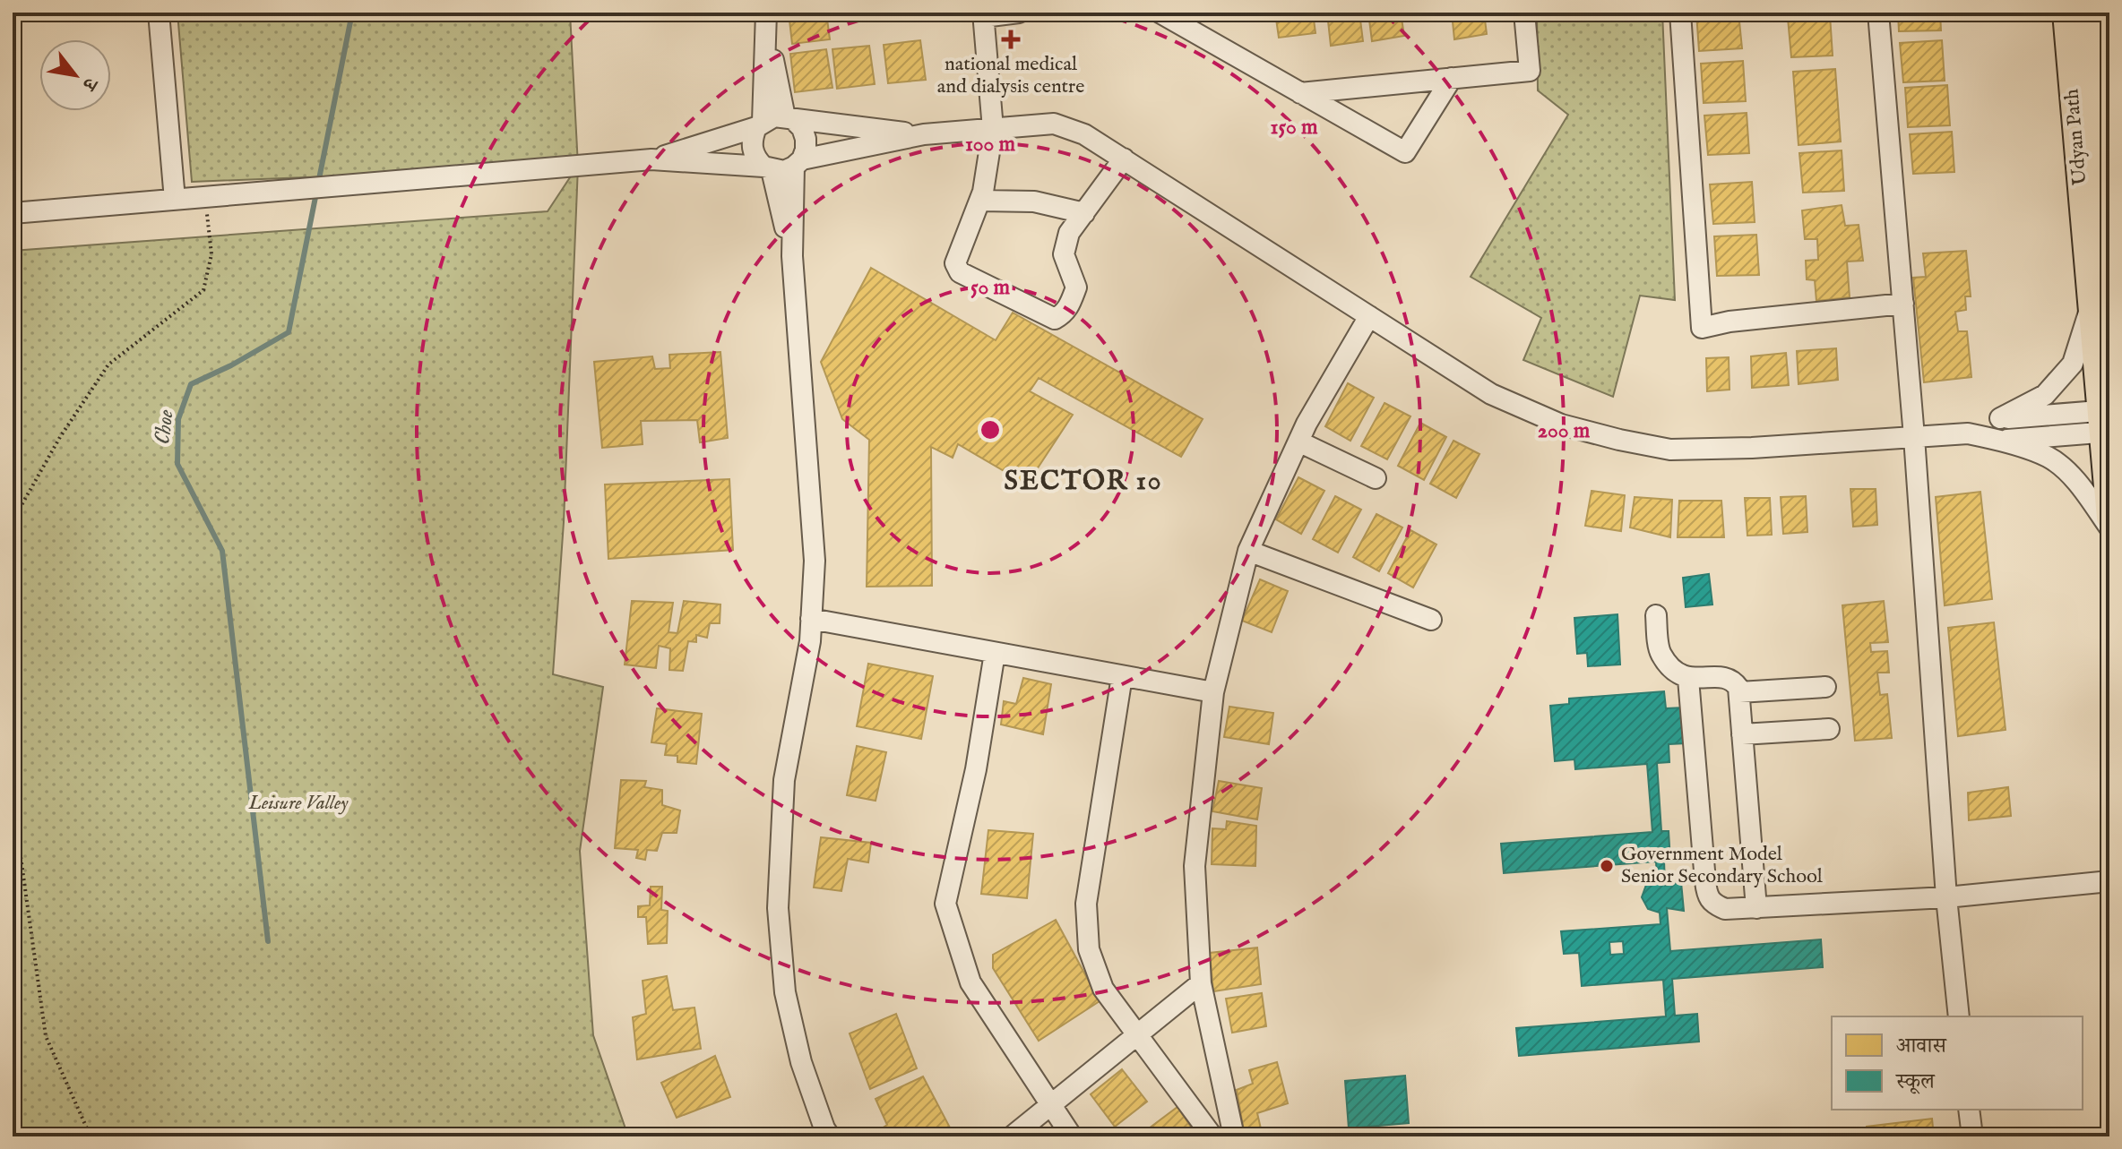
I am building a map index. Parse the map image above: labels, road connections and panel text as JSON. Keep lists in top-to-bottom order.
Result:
{
  "streets": {
    "main road": ["Udyan Path"]
  },
  "districts": ["SECTOR 10"],
  "water": ["Choe"],
  "parks": ["Leisure Valley"],
  "places": {
    "health": ["national medical and dialysis centre"],
    "other": ["Government Model Senior Secondary School"]
  },
  "legend": ["आवास", "स्कूल"],
  "north": "bottom right",
  "rings": [
    "150 m",
    "100 m",
    "50 m",
    "200 m"
  ]
}
